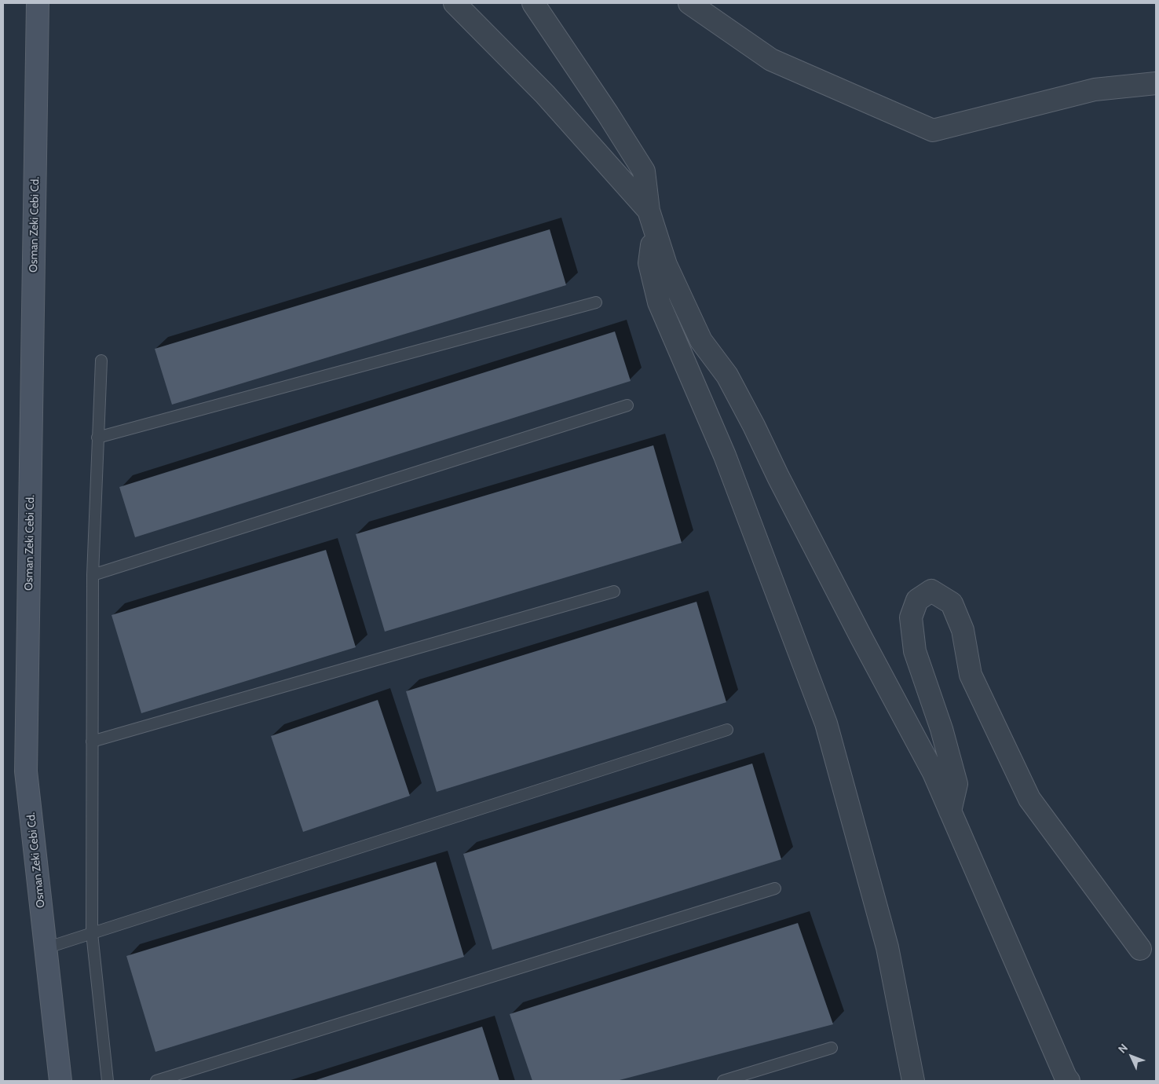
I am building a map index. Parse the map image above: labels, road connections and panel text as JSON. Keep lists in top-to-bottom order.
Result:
{
  "streets": {
    "street": ["Osman Zeki Cebi Cd."]
  },
  "north": "top left"
}
